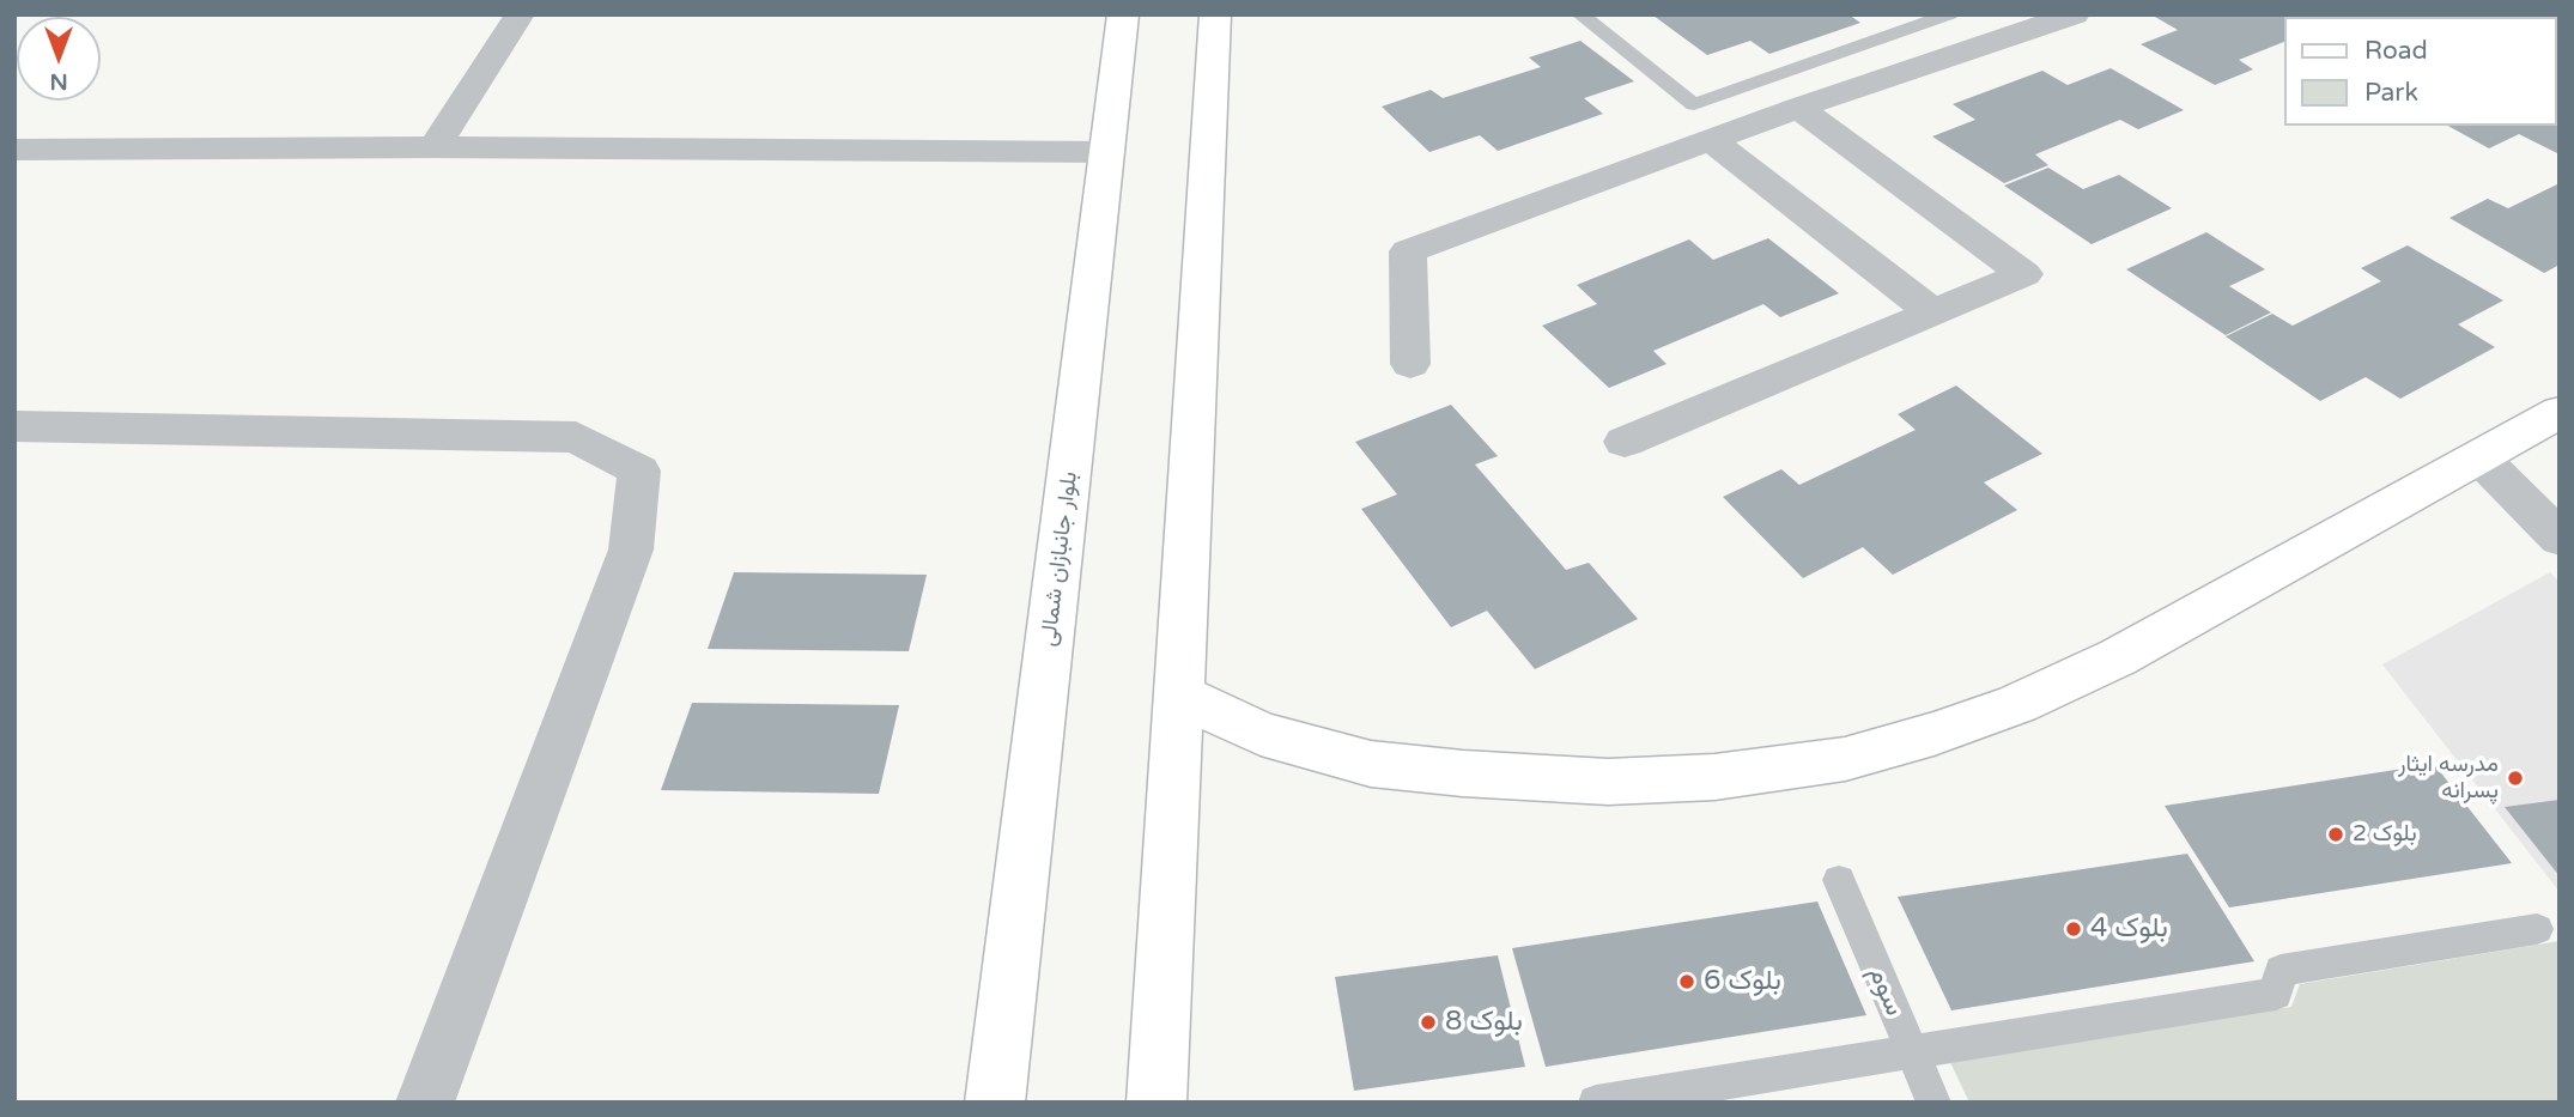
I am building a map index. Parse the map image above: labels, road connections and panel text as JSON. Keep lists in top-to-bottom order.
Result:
{
  "streets": {
    "main road": ["بلوار جانبازان شمالی"],
    "lane": ["سوم"]
  },
  "places": [
    "مدرسه ایثار پسرانه",
    "بلوک 2",
    "بلوک 4",
    "بلوک 6",
    "بلوک 8"
  ],
  "legend": ["Road", "Park"],
  "north": "bottom"
}
